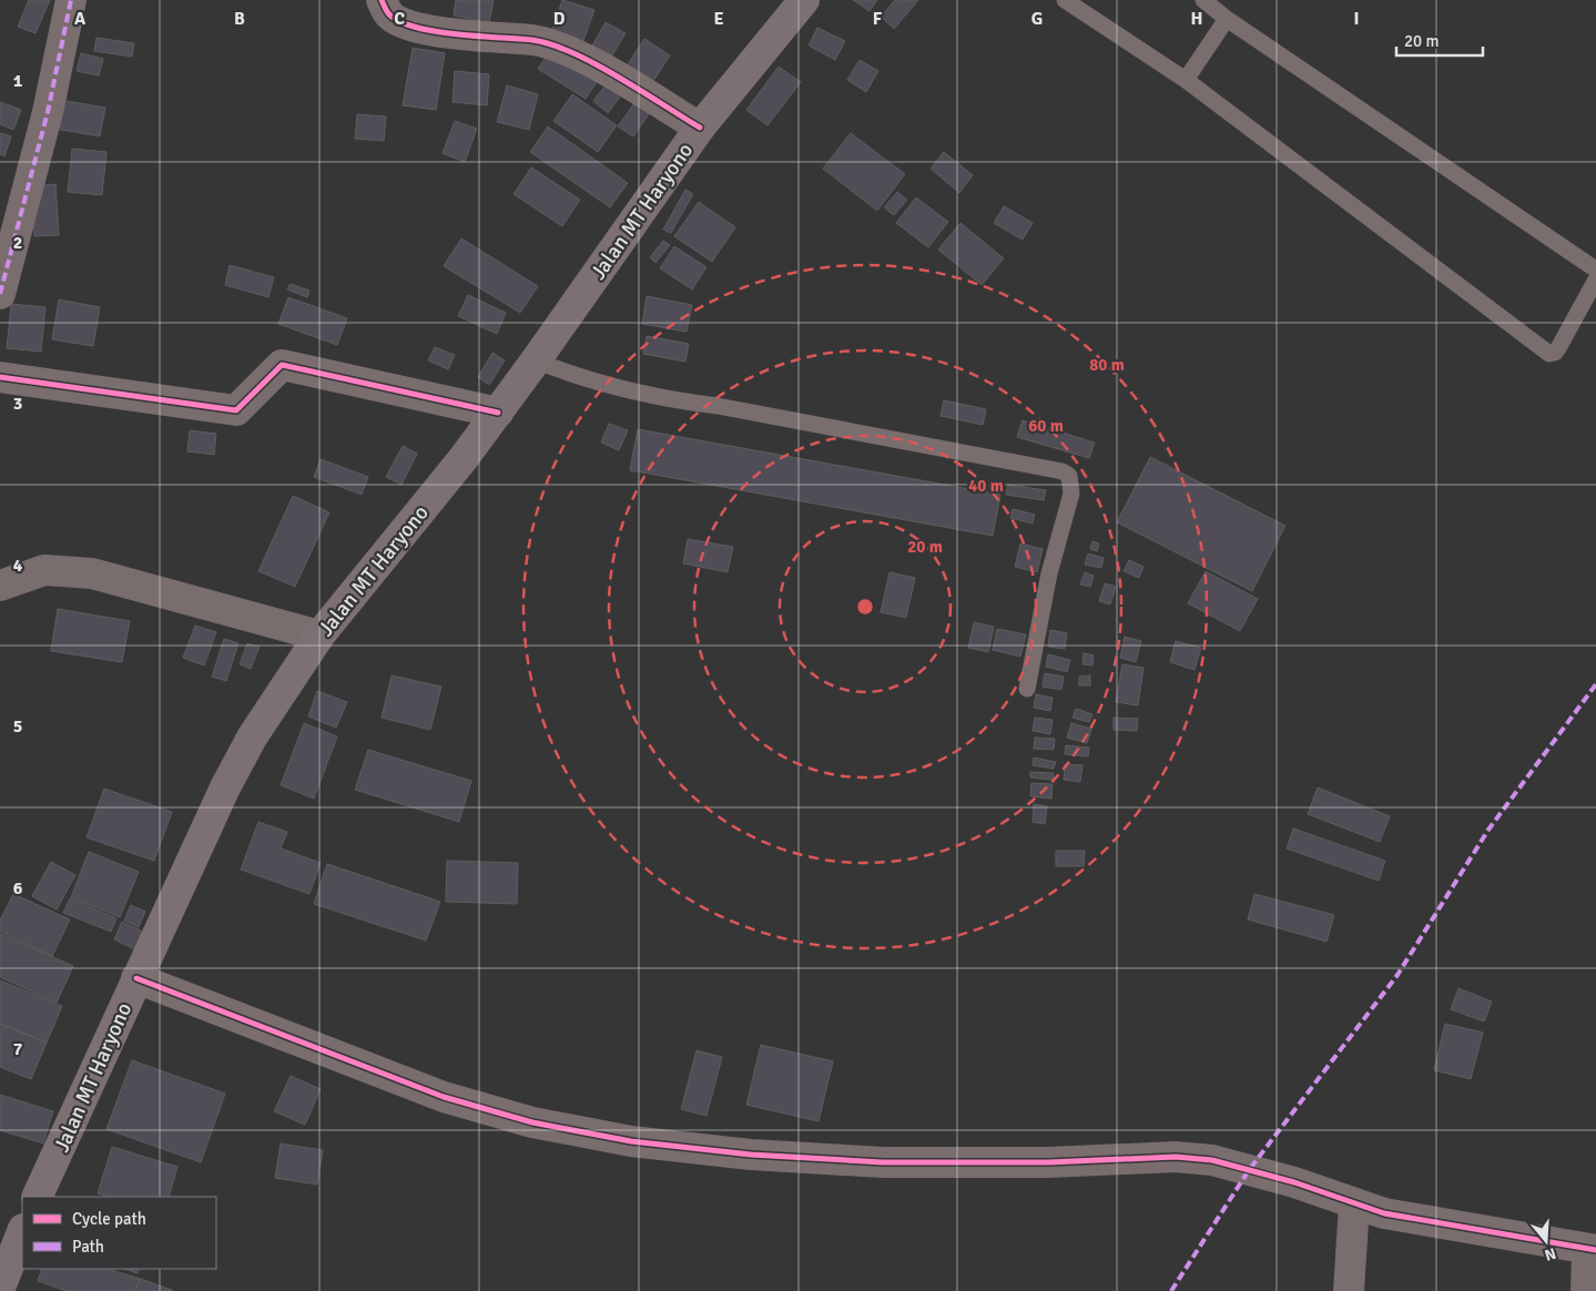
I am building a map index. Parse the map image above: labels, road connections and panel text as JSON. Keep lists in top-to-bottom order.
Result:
{
  "streets": {
    "main road": ["Jalan MT Haryono"]
  },
  "legend": ["Cycle path", "Path"],
  "scale_bar": "20 m",
  "north": "bottom",
  "grid": {
    "columns": [
      "A",
      "B",
      "C",
      "D",
      "E",
      "F",
      "G",
      "H",
      "I"
    ],
    "rows": [
      "1",
      "2",
      "3",
      "4",
      "5",
      "6",
      "7"
    ]
  },
  "rings": [
    "80 m",
    "60 m",
    "40 m",
    "20 m"
  ]
}
